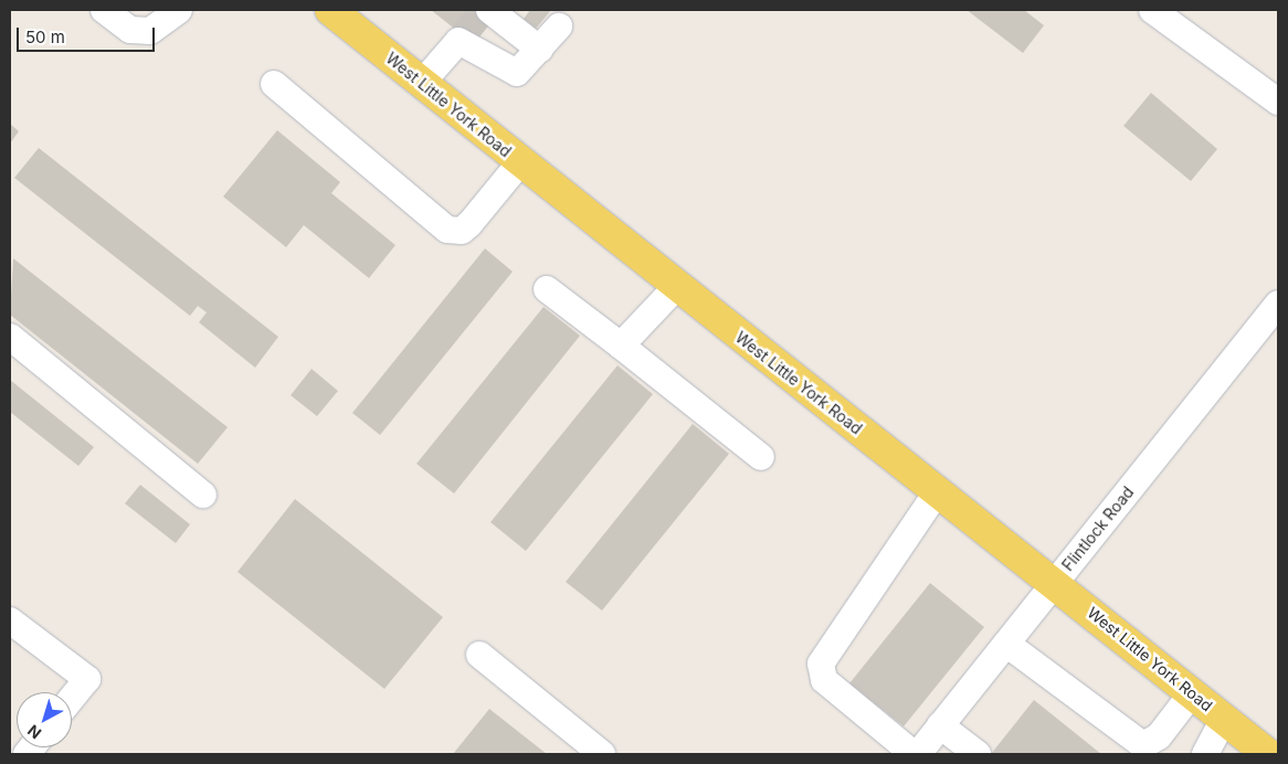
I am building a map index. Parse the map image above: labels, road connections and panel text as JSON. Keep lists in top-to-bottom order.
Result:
{
  "streets": {
    "main road": ["West Little York Road"],
    "street": ["Flintlock Road"]
  },
  "crossings": [
    ["West Little York Road", "Flintlock Road"]
  ],
  "scale_bar": "50 m",
  "north": "bottom left"
}
